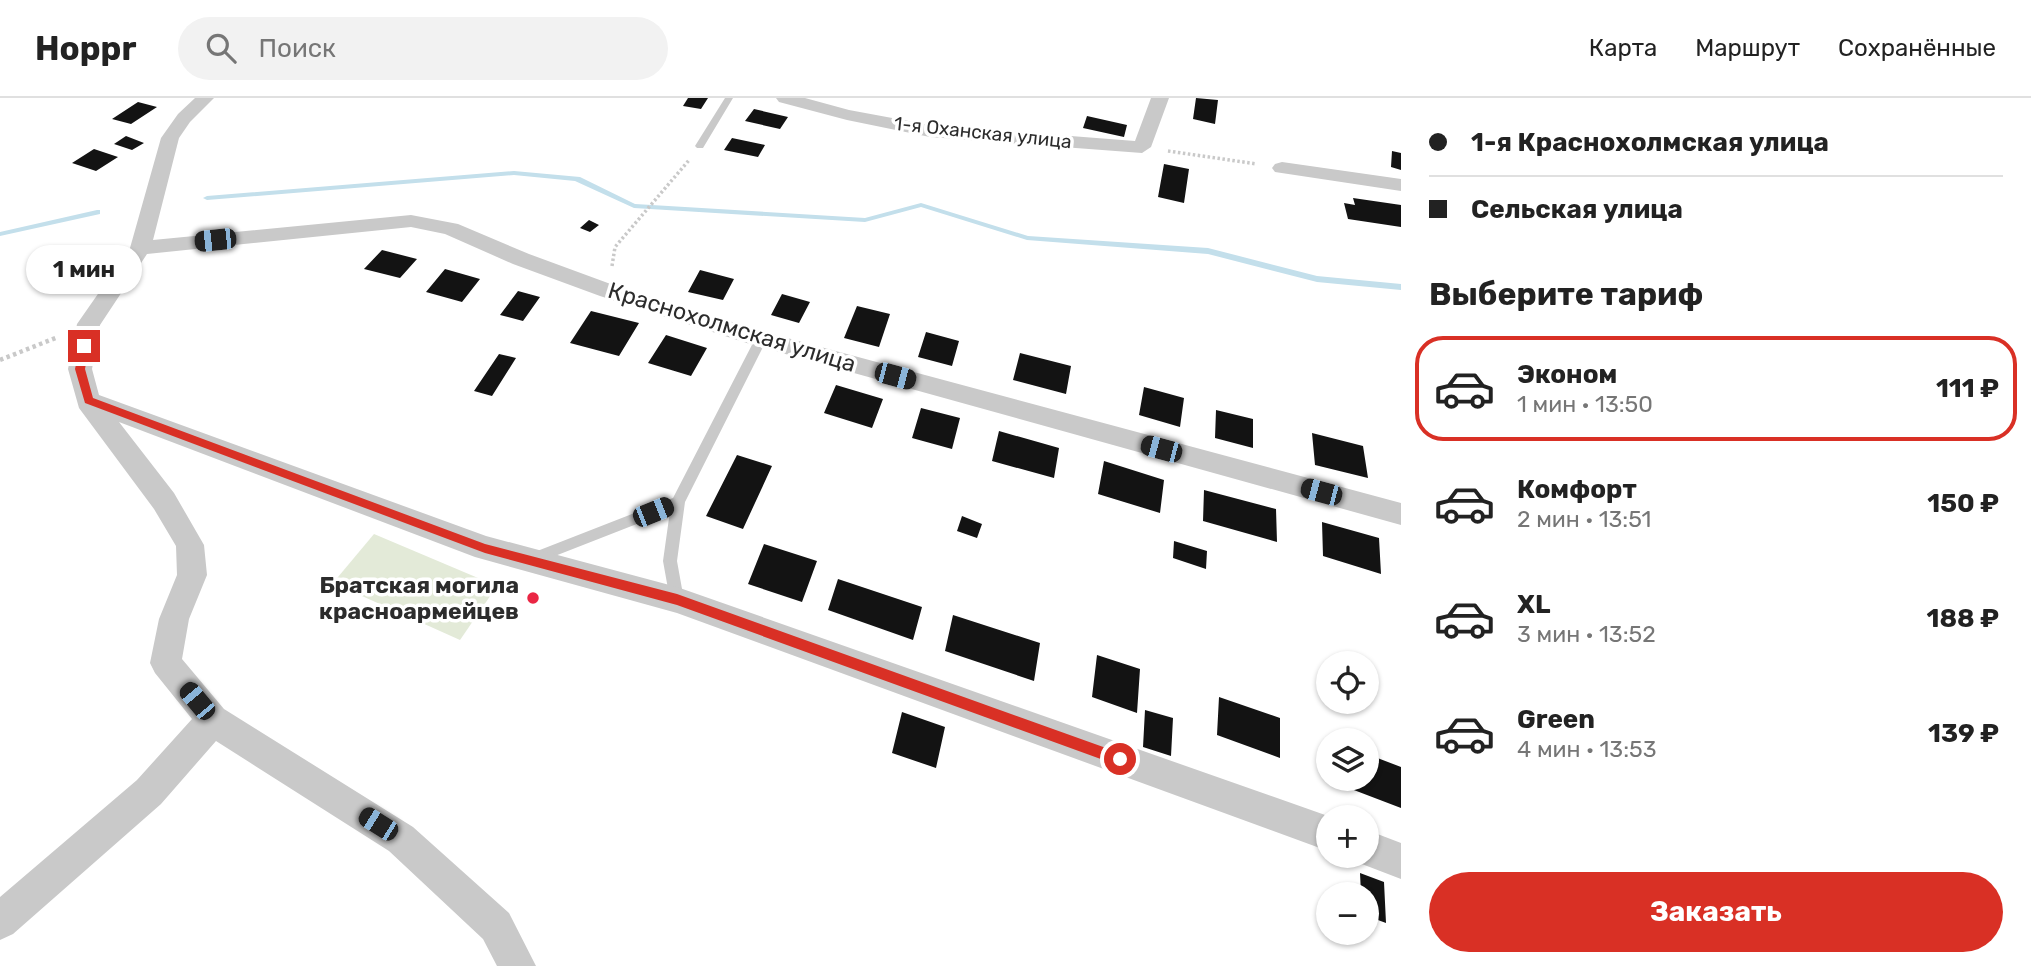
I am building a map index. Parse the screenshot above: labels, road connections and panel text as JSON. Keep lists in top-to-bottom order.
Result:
{
  "streets": {
    "street": ["1-я Оханская улица", "Краснохолмская улица"]
  },
  "places": ["Братская могила красноармейцев"],
  "page": {
    "header": "Hoppr",
    "search": "Поиск",
    "nav": ["Карта", "Маршрут", "Сохранённые"],
    "banner": ["1-я Краснохолмская улица", "Сельская улица"],
    "bubble": "1 мин",
    "heading": "Выберите тариф",
    "list": [
      {
        "name": "Эконом",
        "note": "1 мин · 13:50",
        "value": "111 ₽"
      },
      {
        "name": "Комфорт",
        "note": "2 мин · 13:51",
        "value": "150 ₽"
      },
      {
        "name": "XL",
        "note": "3 мин · 13:52",
        "value": "188 ₽"
      },
      {
        "name": "Green",
        "note": "4 мин · 13:53",
        "value": "139 ₽"
      }
    ],
    "map_buttons": ["+", "−"],
    "buttons": "Заказать"
  }
}
